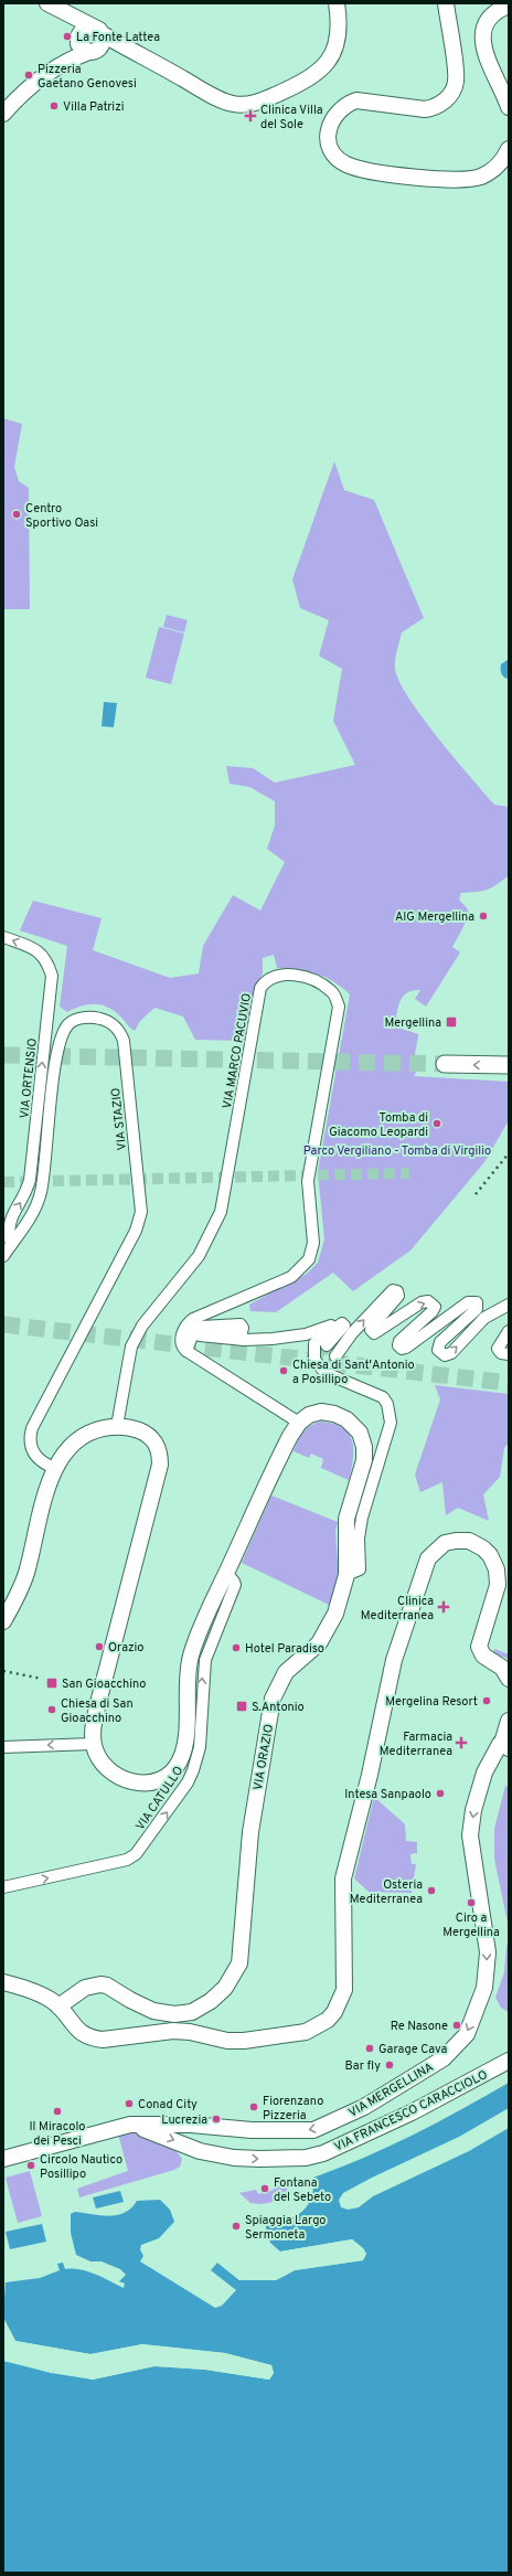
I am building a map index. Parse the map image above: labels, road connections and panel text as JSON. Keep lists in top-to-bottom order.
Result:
{
  "streets": {
    "street": [
      "VIA MARCO PACUVIO",
      "VIA ORTENSIO",
      "VIA STAZIO",
      "VIA ORAZIO",
      "VIA CATULLO",
      "VIA MERGELLINA",
      "VIA FRANCESCO CARACCIOLO"
    ]
  },
  "crossings": [
    ["VIA ORTENSIO", "VIA STAZIO"],
    ["VIA MERGELLINA", "VIA FRANCESCO CARACCIOLO"]
  ],
  "one_way": [
    "VIA ORTENSIO",
    "VIA CATULLO",
    "VIA MERGELLINA",
    "VIA FRANCESCO CARACCIOLO"
  ],
  "parks": ["Parco Vergiliano - Tomba di Virgilio"],
  "places": {
    "other": [
      "La Fonte Lattea",
      "Pizzeria Gaetano Genovesi",
      "Villa Patrizi",
      "Centro Sportivo Oasi",
      "AIG Mergellina",
      "Tomba di Giacomo Leopardi",
      "Chiesa di Sant'Antonio a Posillipo",
      "Orazio",
      "Hotel Paradiso",
      "Mergelina Resort",
      "Chiesa di San Gioacchino",
      "Intesa Sanpaolo",
      "Osteria Mediterranea",
      "Ciro a Mergellina",
      "Re Nasone",
      "Garage Cava",
      "Bar fly",
      "Conad City",
      "Fiorenzano Pizzeria",
      "Il Miracolo dei Pesci",
      "Lucrezia",
      "Circolo Nautico Posillipo",
      "Fontana del Sebeto",
      "Spiaggia Largo Sermoneta"
    ],
    "health": ["Clinica Villa del Sole", "Clinica Mediterranea", "Farmacia Mediterranea"],
    "transit": ["Mergellina", "San Gioacchino", "S.Antonio"]
  }
}
